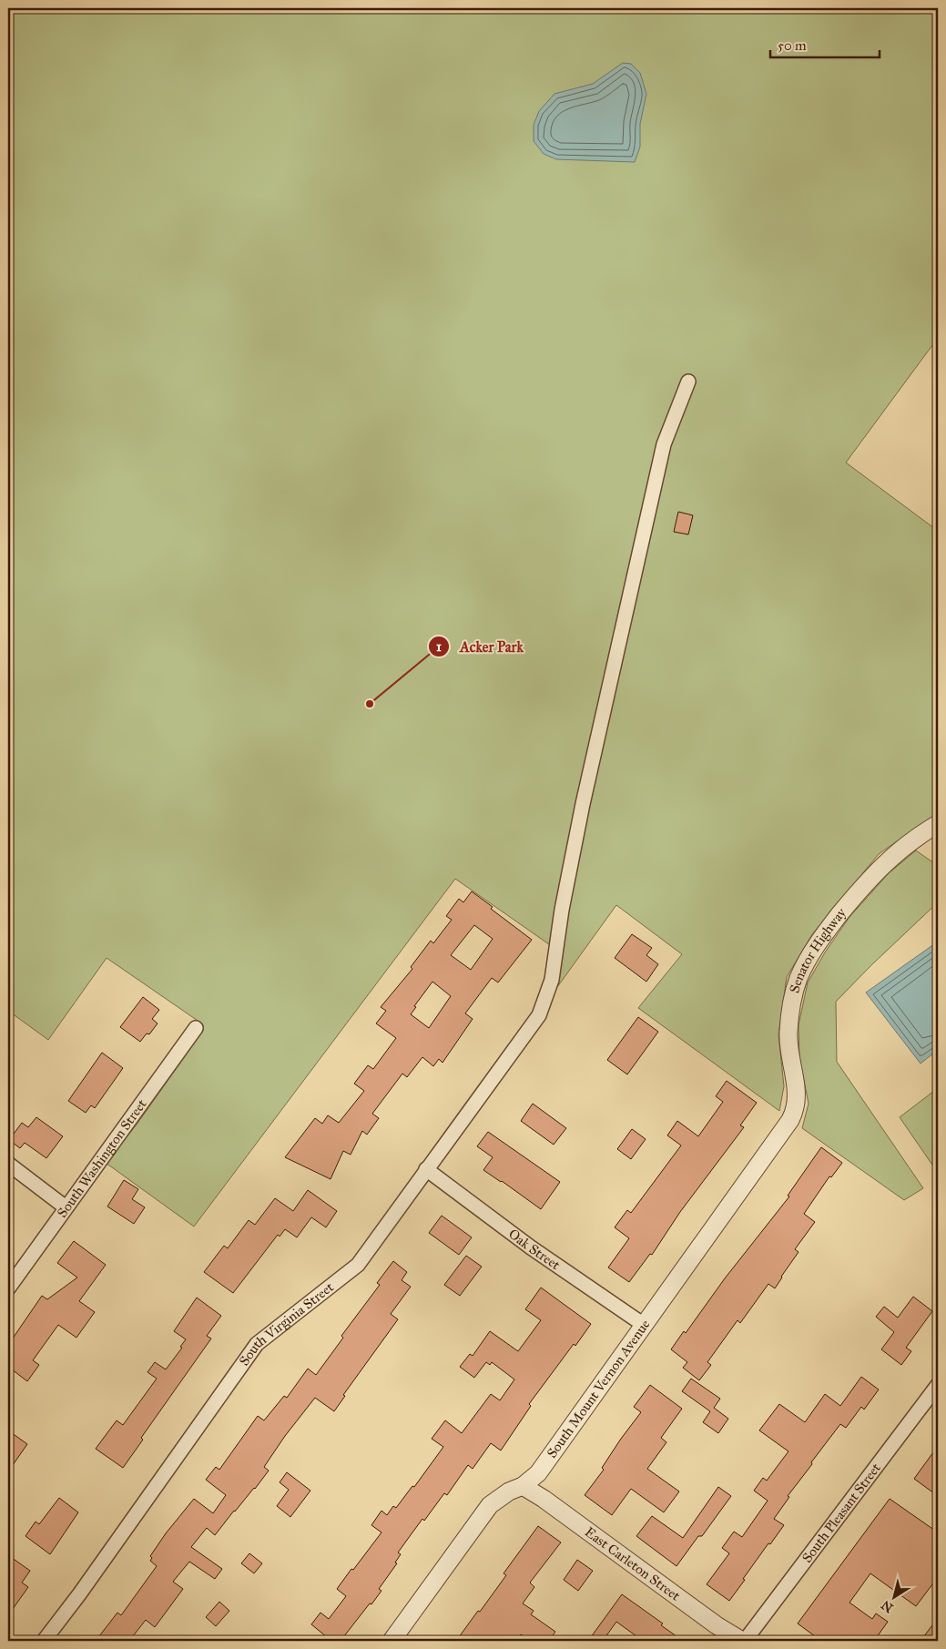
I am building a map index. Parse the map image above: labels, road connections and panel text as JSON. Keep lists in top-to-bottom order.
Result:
{
  "streets": {
    "street": [
      "Senator Highway",
      "South Washington Street",
      "Oak Street",
      "South Virginia Street",
      "South Mount Vernon Avenue",
      "South Pleasant Street",
      "East Carleton Street"
    ]
  },
  "crossings": [
    ["Senator Highway", "South Mount Vernon Avenue"],
    ["Oak Street", "South Virginia Street"],
    ["Oak Street", "South Mount Vernon Avenue"],
    ["South Mount Vernon Avenue", "East Carleton Street"],
    ["South Pleasant Street", "East Carleton Street"]
  ],
  "places": ["Acker Park"],
  "scale_bar": "50 m",
  "north": "bottom left"
}
